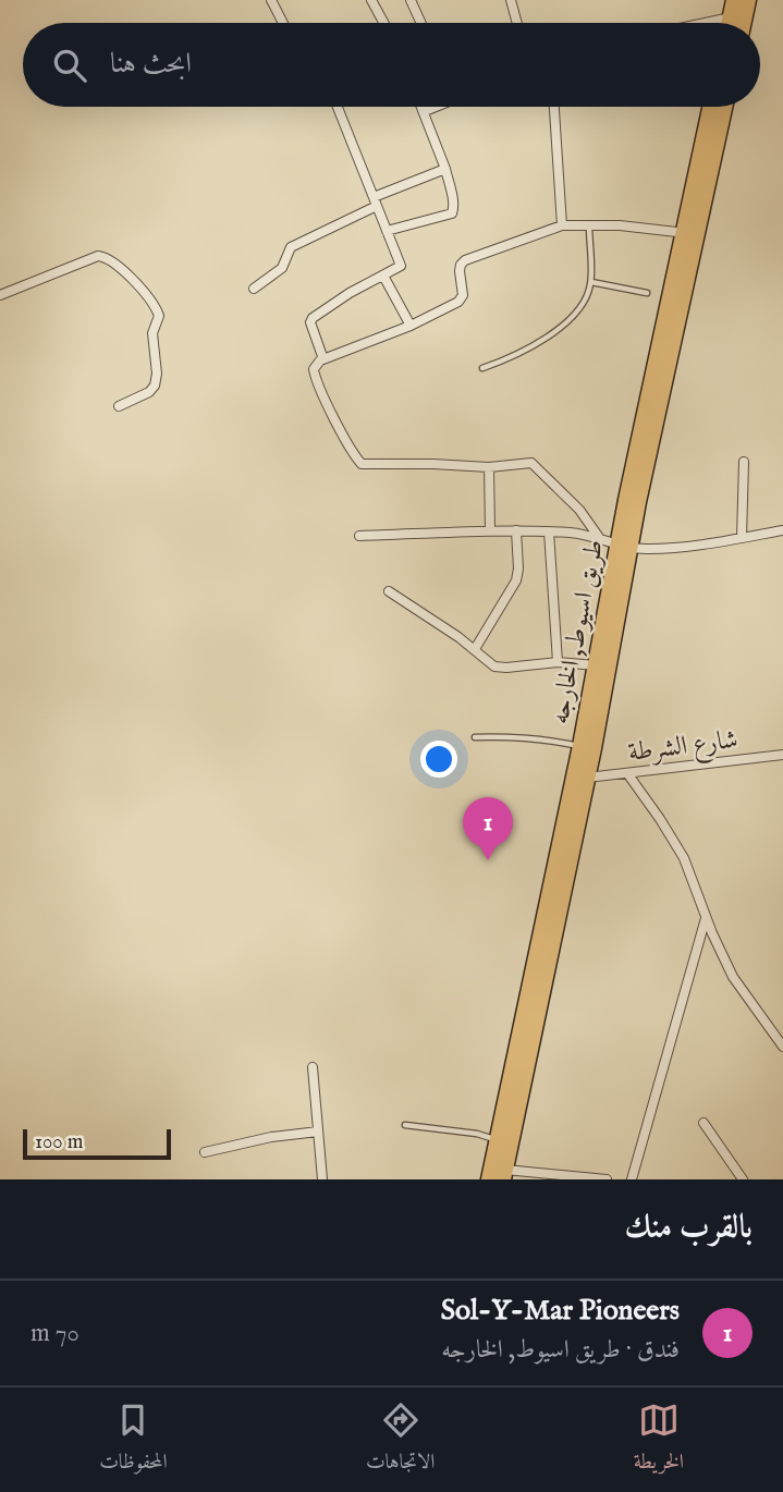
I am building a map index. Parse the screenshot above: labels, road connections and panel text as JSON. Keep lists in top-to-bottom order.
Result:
{
  "streets": {
    "highway": ["طريق اسيوط, الخارجه"],
    "street": ["شارع الشرطة"]
  },
  "crossings": [
    ["طريق اسيوط, الخارجه", "شارع الشرطة"]
  ],
  "scale_bar": "100 m",
  "page": {
    "search": "ابحث هنا",
    "pins": "1",
    "scale": "100 m",
    "heading": "بالقرب منك",
    "list": [
      {
        "mark": "1",
        "name": "Sol-Y-Mar Pioneers",
        "note": "فندق · طريق اسيوط, الخارجه",
        "value": "70 m"
      }
    ],
    "nav": ["الخريطة", "الاتجاهات", "المحفوظات"]
  }
}
